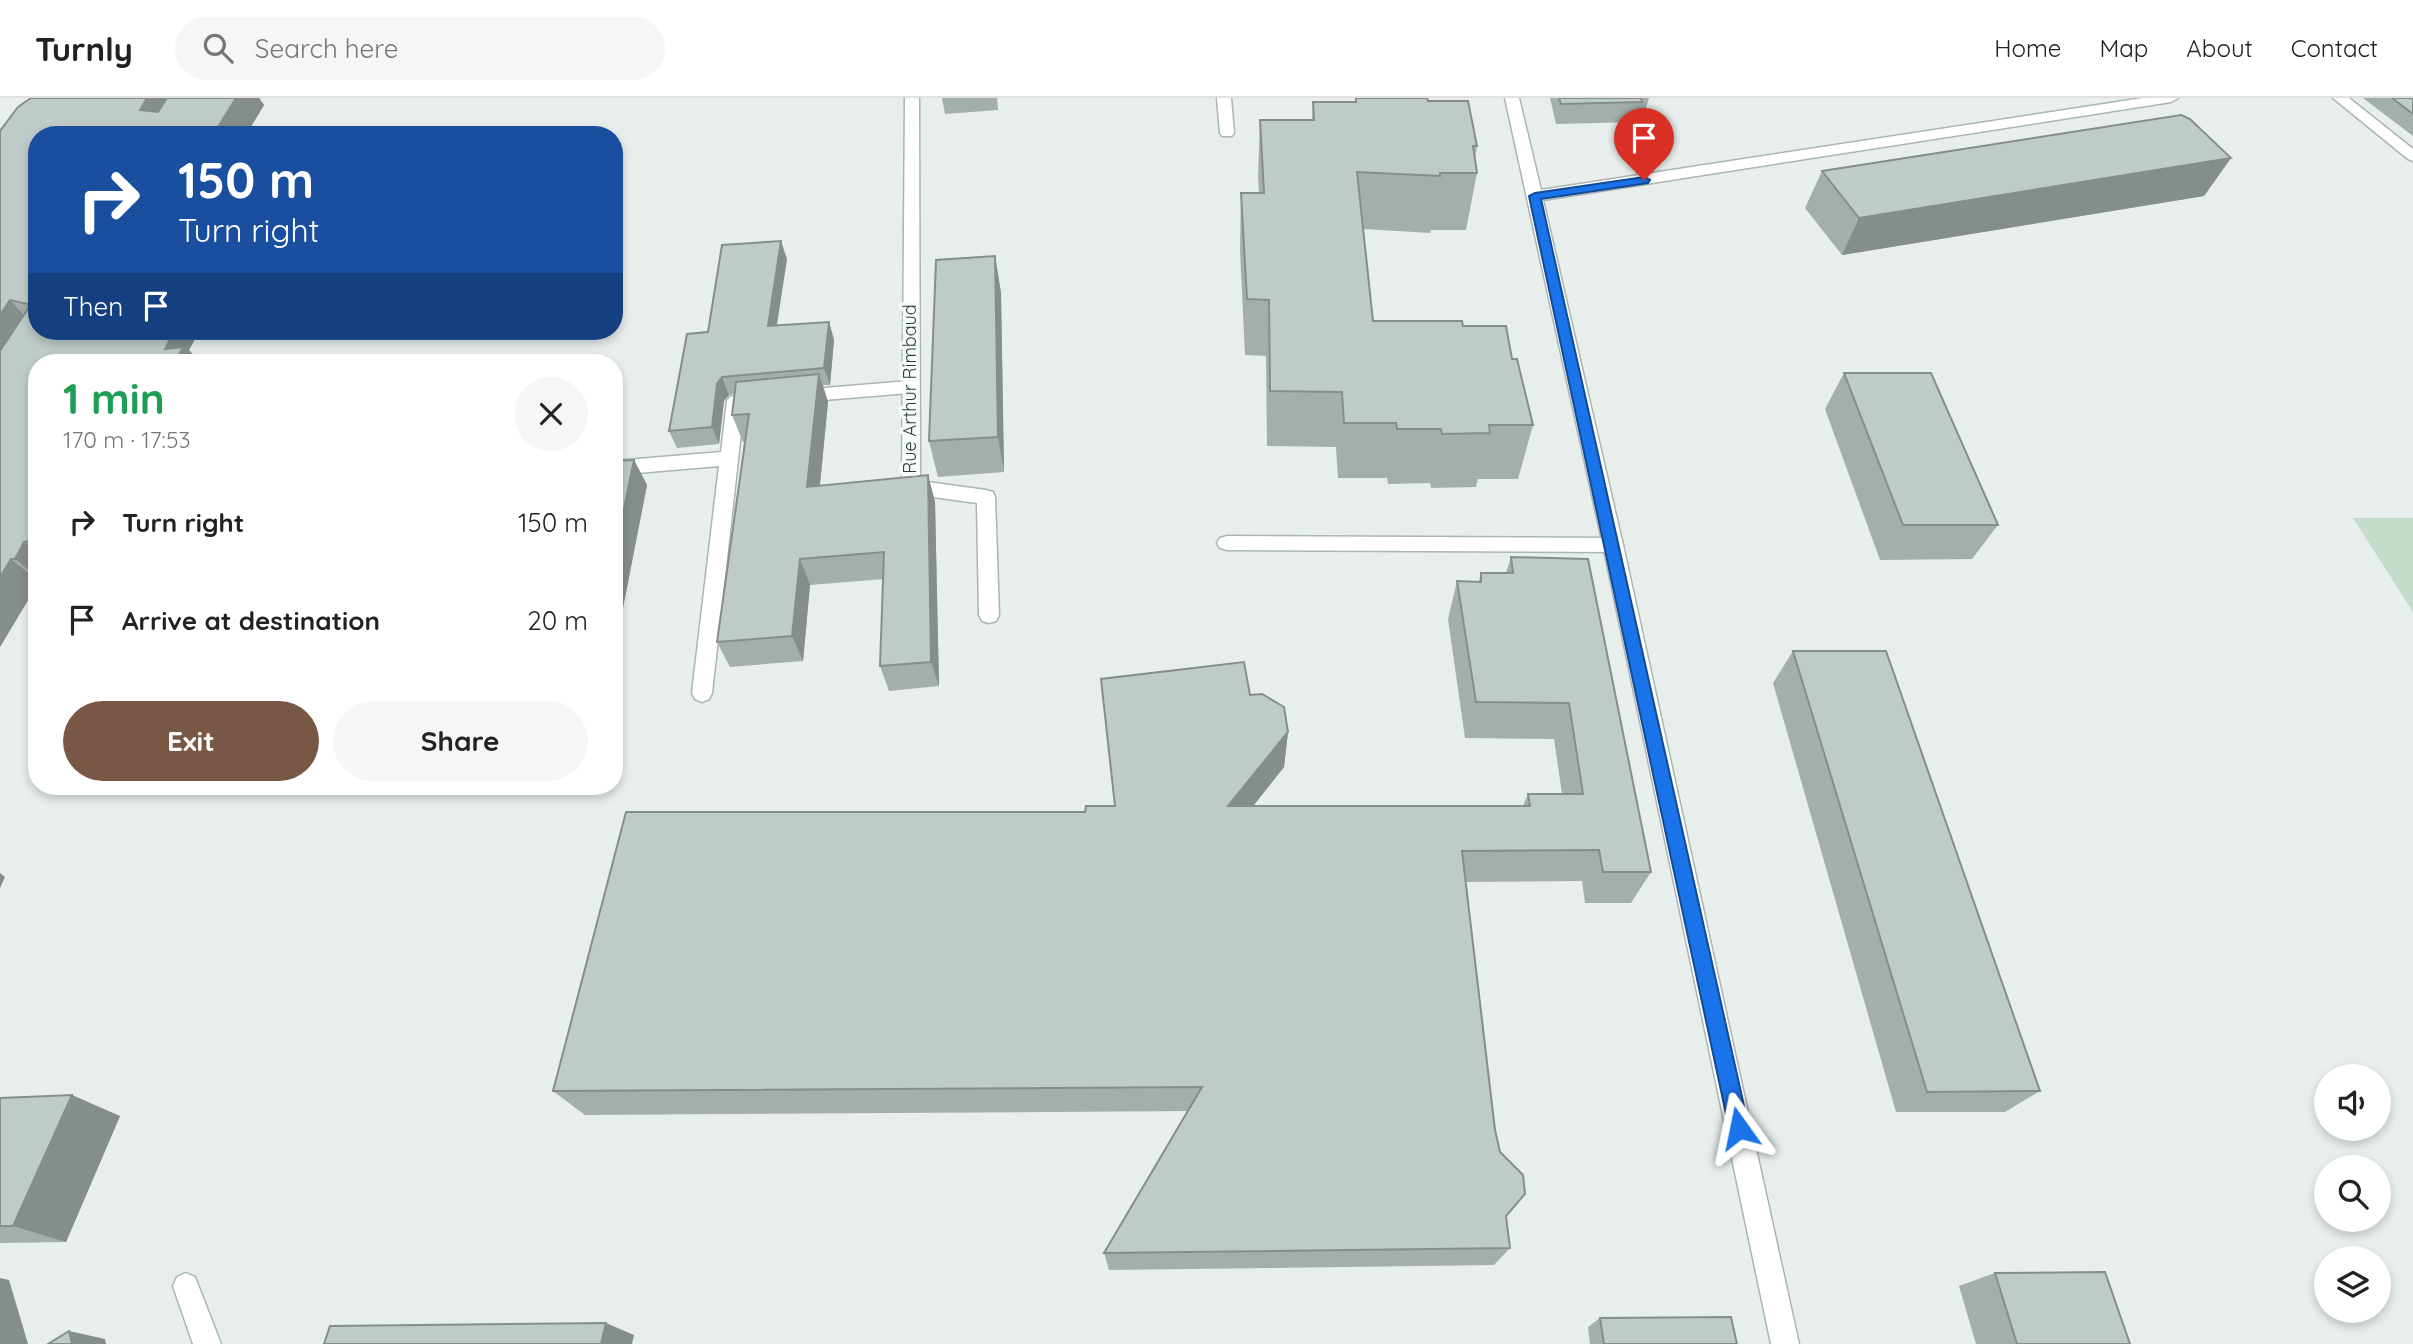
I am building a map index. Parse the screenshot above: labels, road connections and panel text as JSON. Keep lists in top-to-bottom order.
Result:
{
  "streets": {
    "street": ["Rue Arthur Rimbaud"]
  },
  "page": {
    "header": "Turnly",
    "search": "Search here",
    "nav": [
      "Home",
      "Map",
      "About",
      "Contact"
    ],
    "turn": ["150 m", "Turn right"],
    "then": "Then",
    "heading": ["1 min", "170 m · 17:53"],
    "list": [
      {
        "name": "Turn right",
        "value": "150 m"
      },
      {
        "name": "Arrive at destination",
        "value": "20 m"
      }
    ],
    "buttons": ["Exit", "Share"]
  }
}
